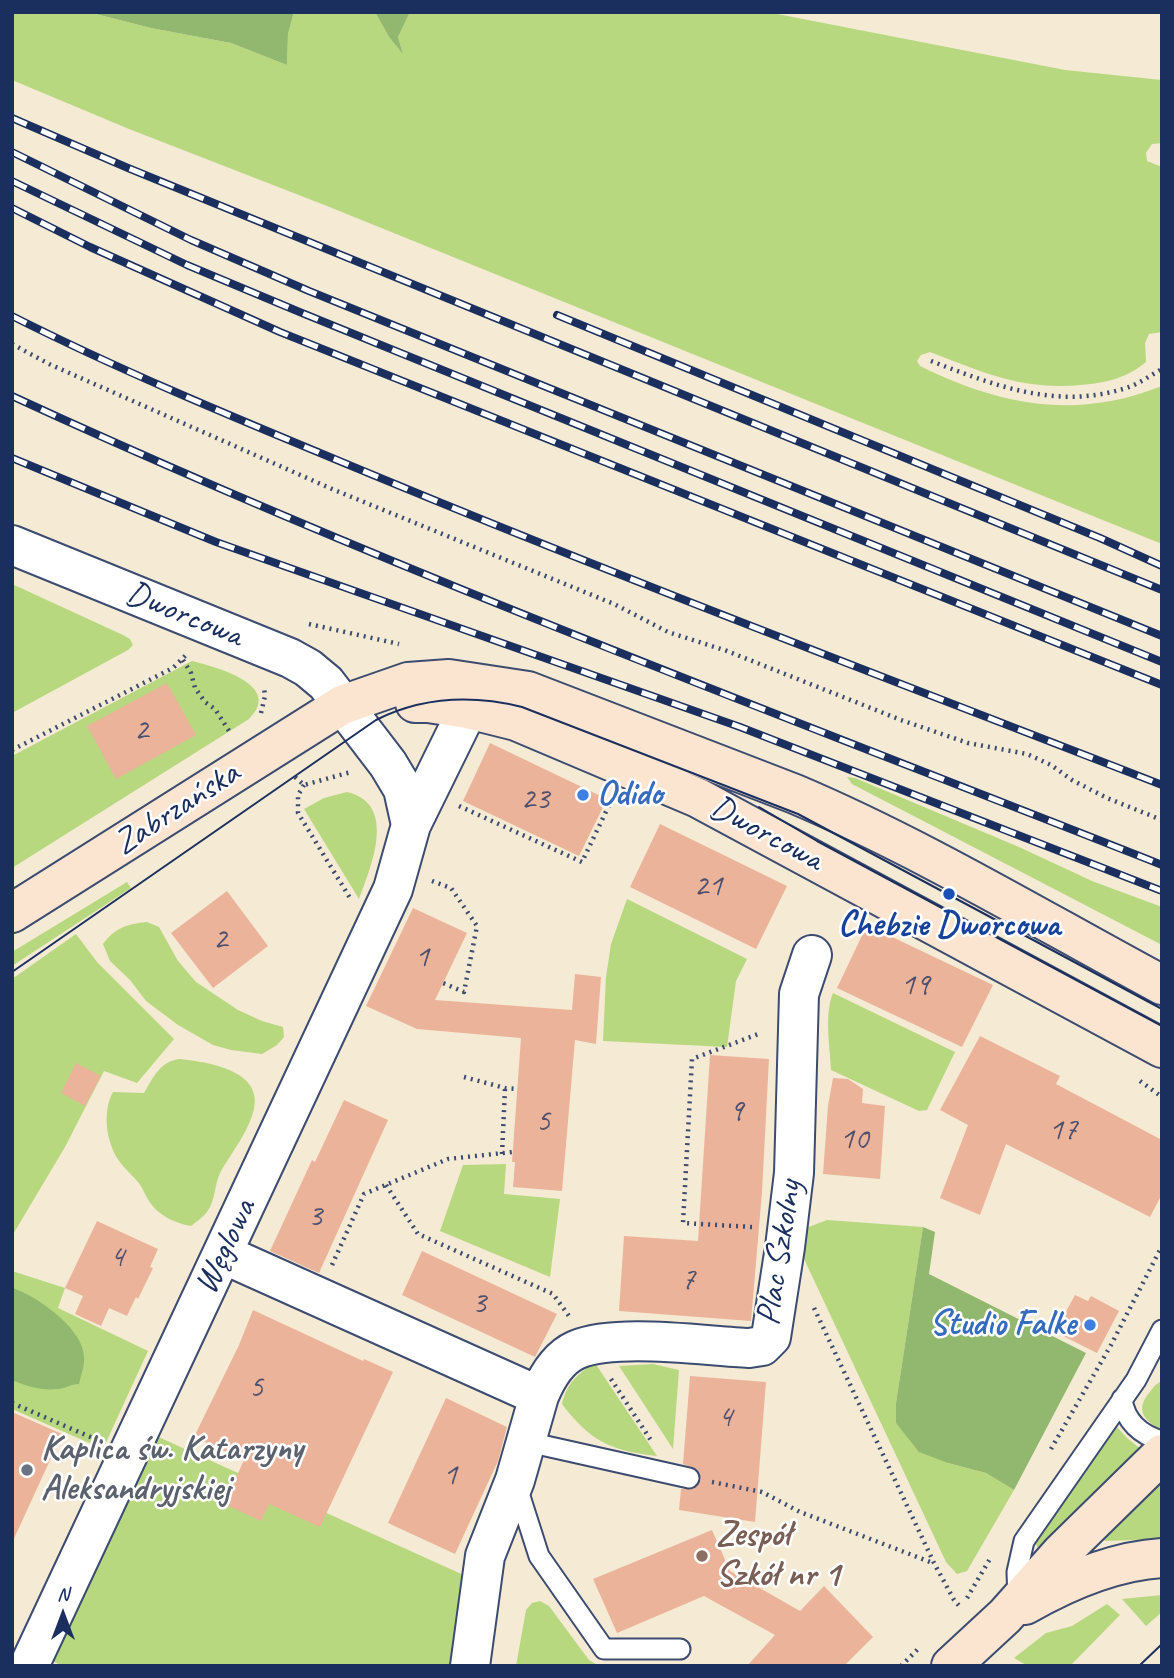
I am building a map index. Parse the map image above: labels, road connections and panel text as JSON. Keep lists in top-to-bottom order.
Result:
{
  "streets": {
    "main road": ["Dworcowa", "Zabrzańska"],
    "street": ["Węglowa", "Plac Szkolny"]
  },
  "crossings": [
    ["Dworcowa", "Zabrzańska"],
    ["Dworcowa", "Węglowa"],
    ["Zabrzańska", "Węglowa"]
  ],
  "places": [
    "Odido",
    "Chebzie Dworcowa",
    "Studio Falke",
    "Kaplica św. Katarzyny Aleksandryjskiej",
    "Zespół Szkół nr 1"
  ],
  "house_numbers": [
    "2",
    "23",
    "21",
    "2",
    "1",
    "19",
    "9",
    "5",
    "17",
    "10",
    "3",
    "4",
    "7",
    "3",
    "5",
    "4",
    "1"
  ],
  "north": "top"
}
